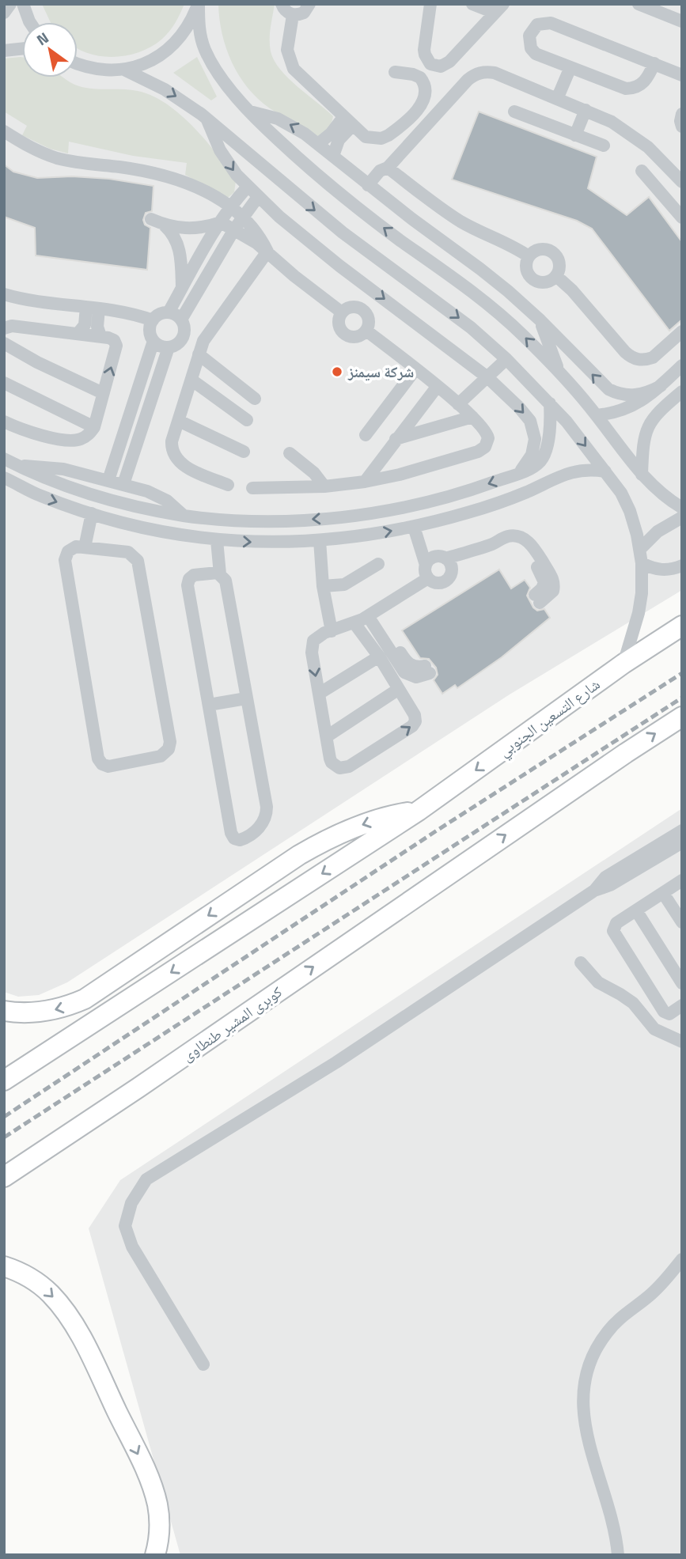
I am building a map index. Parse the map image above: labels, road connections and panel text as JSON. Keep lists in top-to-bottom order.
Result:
{
  "streets": {
    "highway": ["شارع التسعين الجنوبي", "كوبرى المشير طنطاوى"]
  },
  "one_way": ["شارع التسعين الجنوبي"],
  "places": ["شركة سيمنز"],
  "north": "top left"
}
